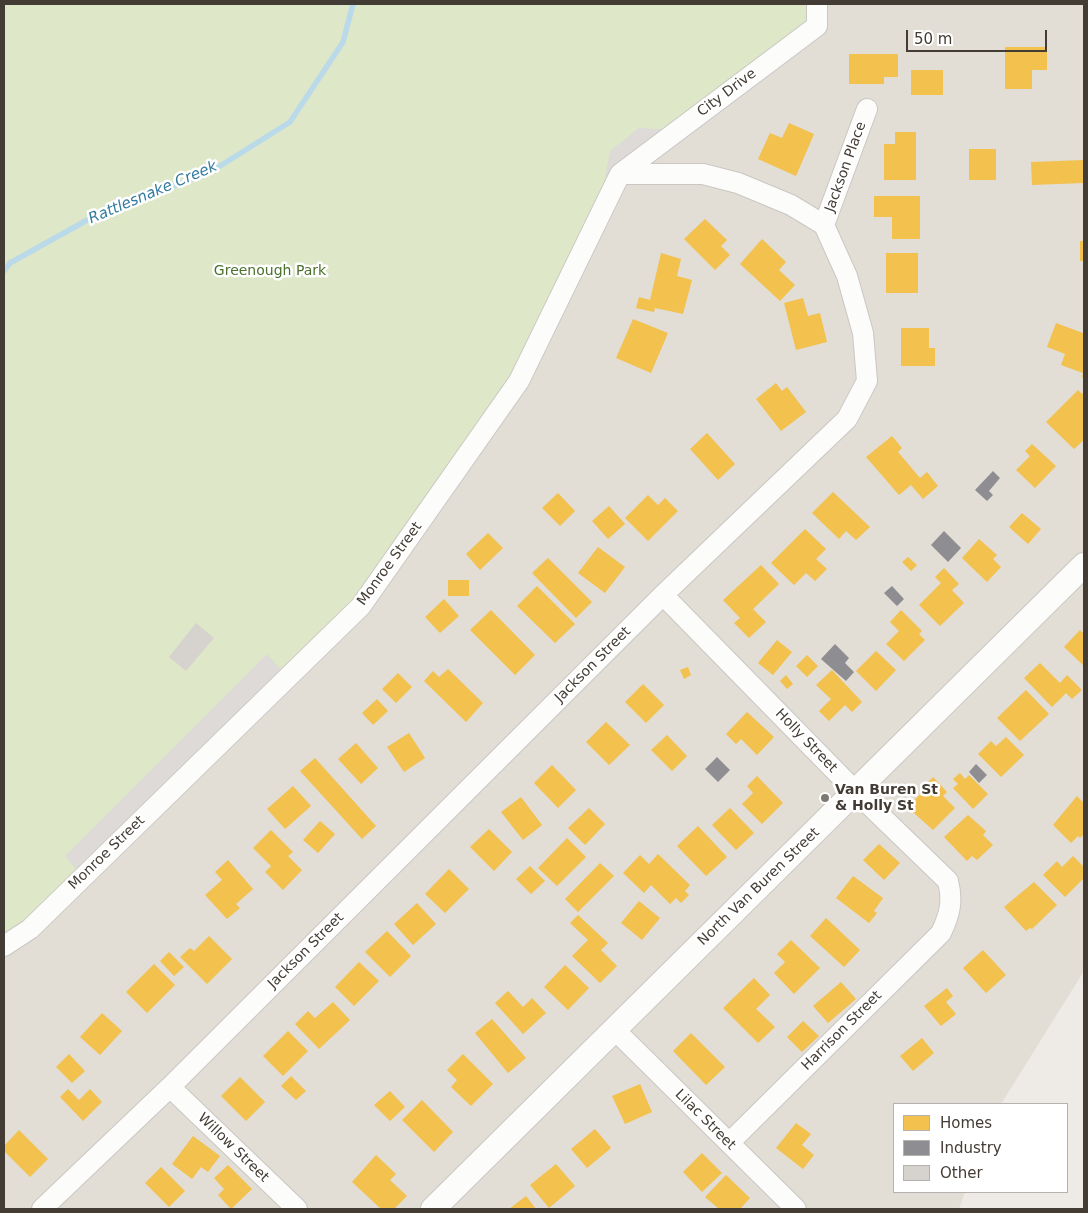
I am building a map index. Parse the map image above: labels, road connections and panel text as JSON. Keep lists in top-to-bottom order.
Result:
{
  "streets": {
    "street": [
      "City Drive",
      "Jackson Place",
      "Monroe Street",
      "Jackson Street",
      "Holly Street",
      "North Van Buren Street",
      "Harrison Street",
      "Lilac Street",
      "Willow Street"
    ]
  },
  "crossings": [
    ["City Drive", "Monroe Street"],
    ["Jackson Place", "Jackson Street"],
    ["Jackson Street", "Holly Street"],
    ["Jackson Street", "Willow Street"],
    ["Holly Street", "North Van Buren Street"],
    ["Holly Street", "Harrison Street"],
    ["North Van Buren Street", "Lilac Street"],
    ["Harrison Street", "Lilac Street"]
  ],
  "water": ["Rattlesnake Creek"],
  "parks": ["Greenough Park"],
  "places": ["Van Buren St & Holly St"],
  "legend": ["Homes", "Industry", "Other"],
  "scale_bar": "50 m"
}
